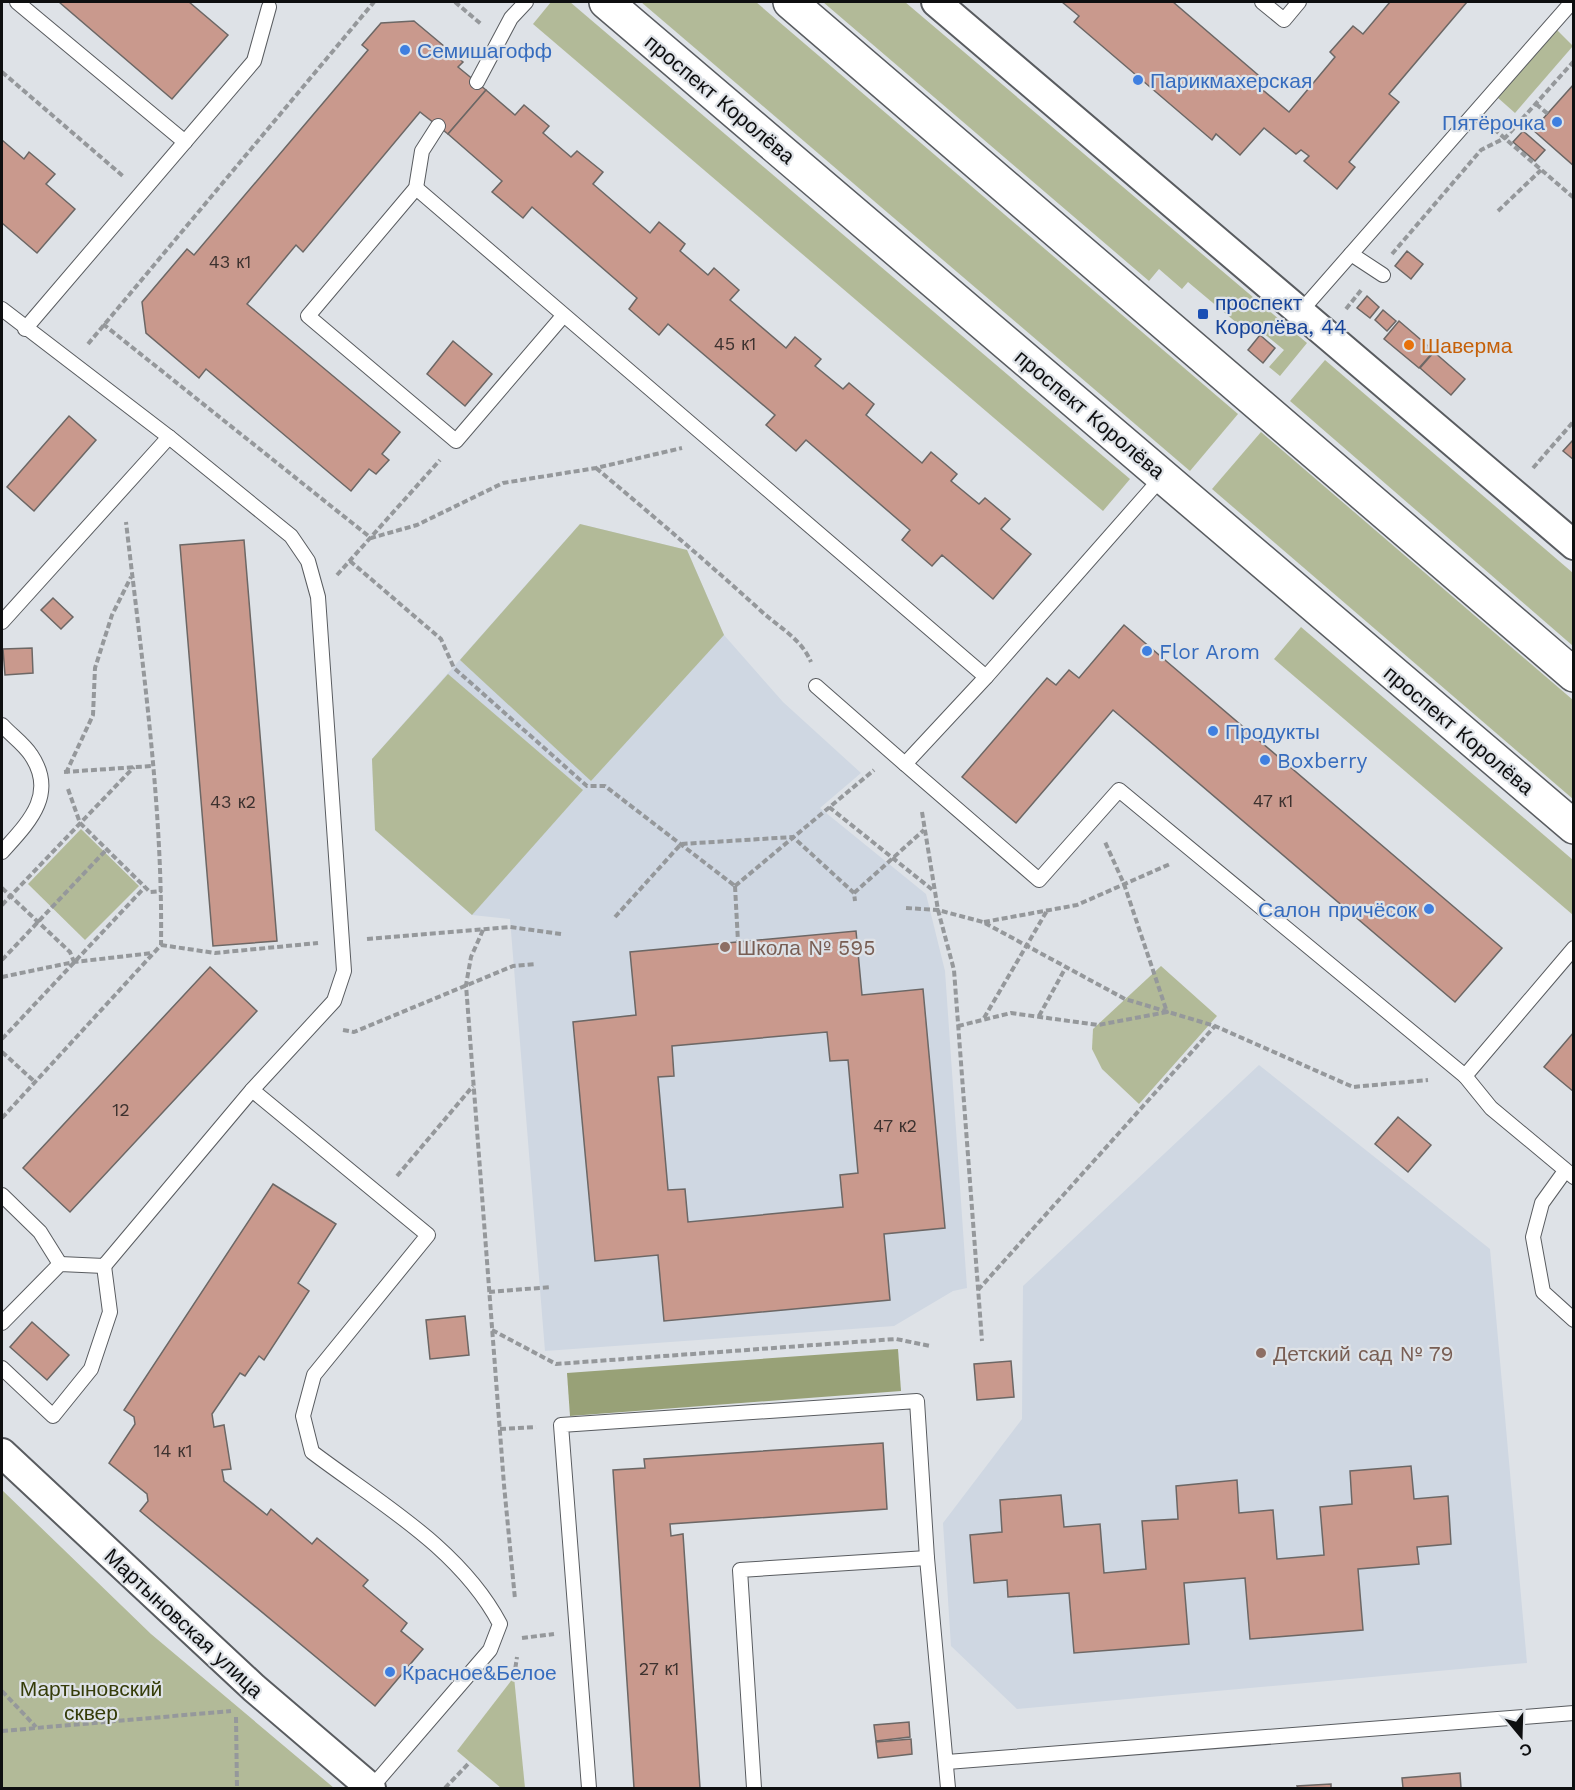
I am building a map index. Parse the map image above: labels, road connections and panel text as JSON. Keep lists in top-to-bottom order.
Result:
{
  "streets": {
    "street": ["проспект Королёва", "Мартыновская улица"]
  },
  "parks": ["Мартыновский сквер"],
  "places": {
    "other": [
      "Семишагофф",
      "Парикмахерская",
      "Пятёрочка",
      "Шаверма",
      "Flor Arom",
      "Продукты",
      "Boxberry",
      "Салон причёсок",
      "Школа № 595",
      "Детский сад № 79",
      "Красное&Белое"
    ],
    "transit": ["проспект Королёва, 44"]
  },
  "house_numbers": [
    "43 к1",
    "45 к1",
    "47 к1",
    "43 к2",
    "12",
    "47 к2",
    "14 к1",
    "27 к1"
  ],
  "north": "bottom"
}
